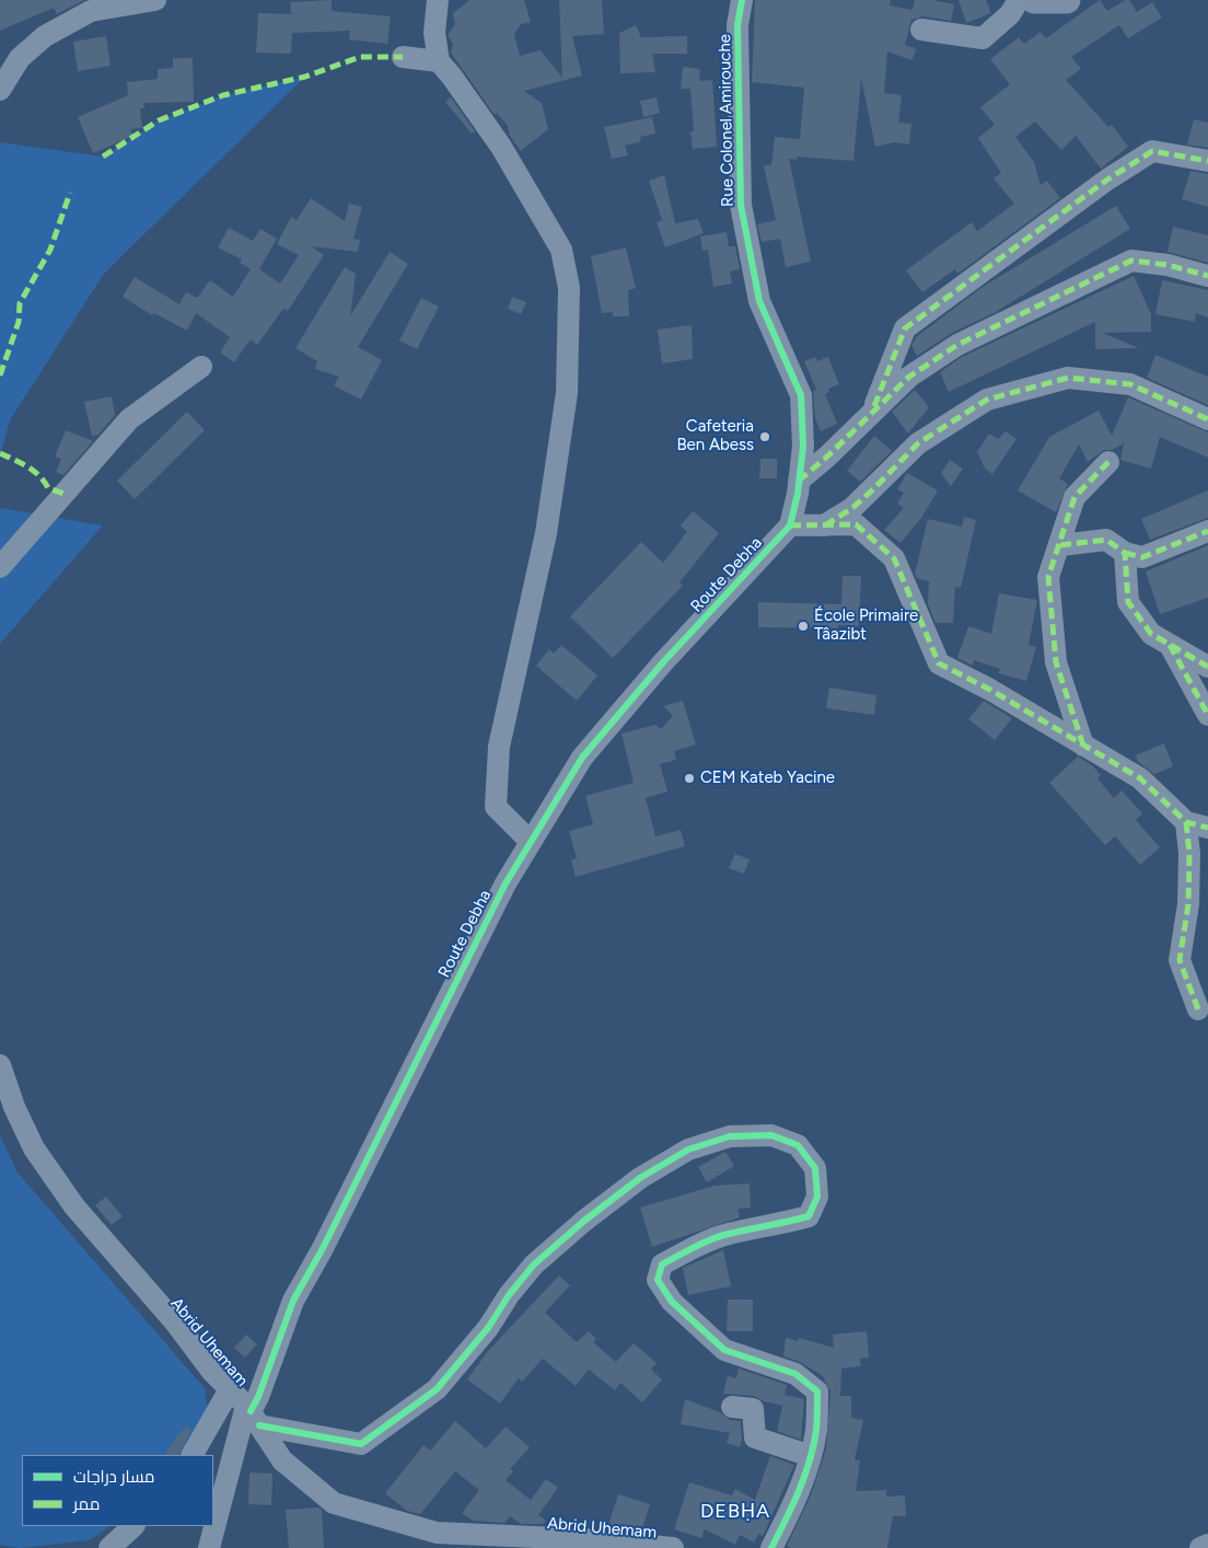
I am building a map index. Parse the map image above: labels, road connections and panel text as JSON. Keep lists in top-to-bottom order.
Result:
{
  "streets": {
    "street": ["Rue Colonel Amirouche", "Route Debha", "Abrid Uhemam"]
  },
  "crossings": [
    ["Rue Colonel Amirouche", "Route Debha"],
    ["Route Debha", "Abrid Uhemam"]
  ],
  "districts": ["DEBḤA"],
  "places": ["Cafeteria Ben Abess", "École Primaire Tâazibt", "CEM Kateb Yacine"],
  "legend": ["مسار دراجات", "ممر"]
}
